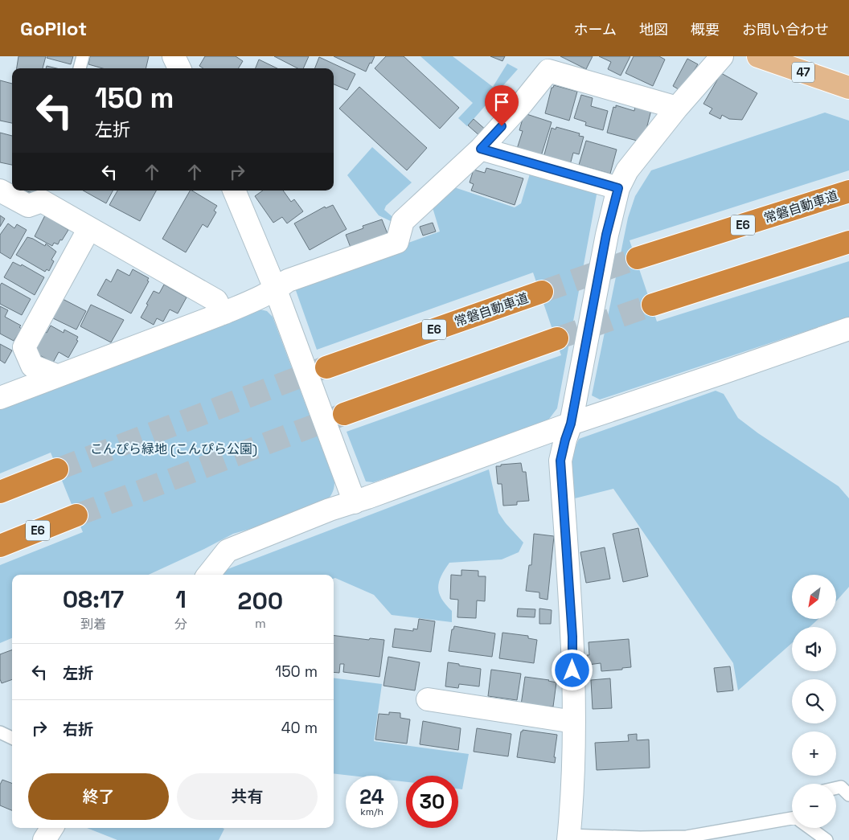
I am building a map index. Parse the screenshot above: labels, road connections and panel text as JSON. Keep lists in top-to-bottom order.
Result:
{
  "streets": {
    "highway": ["常磐自動車道", "E6"],
    "main road": ["47"]
  },
  "parks": ["こんぴら緑地 (こんぴら公園)"],
  "north": "bottom left",
  "page": {
    "header": "GoPilot",
    "nav": [
      "ホーム",
      "地図",
      "概要",
      "お問い合わせ"
    ],
    "turn": ["150 m", "左折"],
    "map_buttons": ["+", "−"],
    "eta": [
      "08:17",
      "到着",
      "1",
      "分",
      "200",
      "m"
    ],
    "list": [
      {
        "name": "左折",
        "value": "150 m"
      },
      {
        "name": "右折",
        "value": "40 m"
      }
    ],
    "buttons": ["終了", "共有"],
    "speed": "24 km/h",
    "limit": "30"
  }
}
